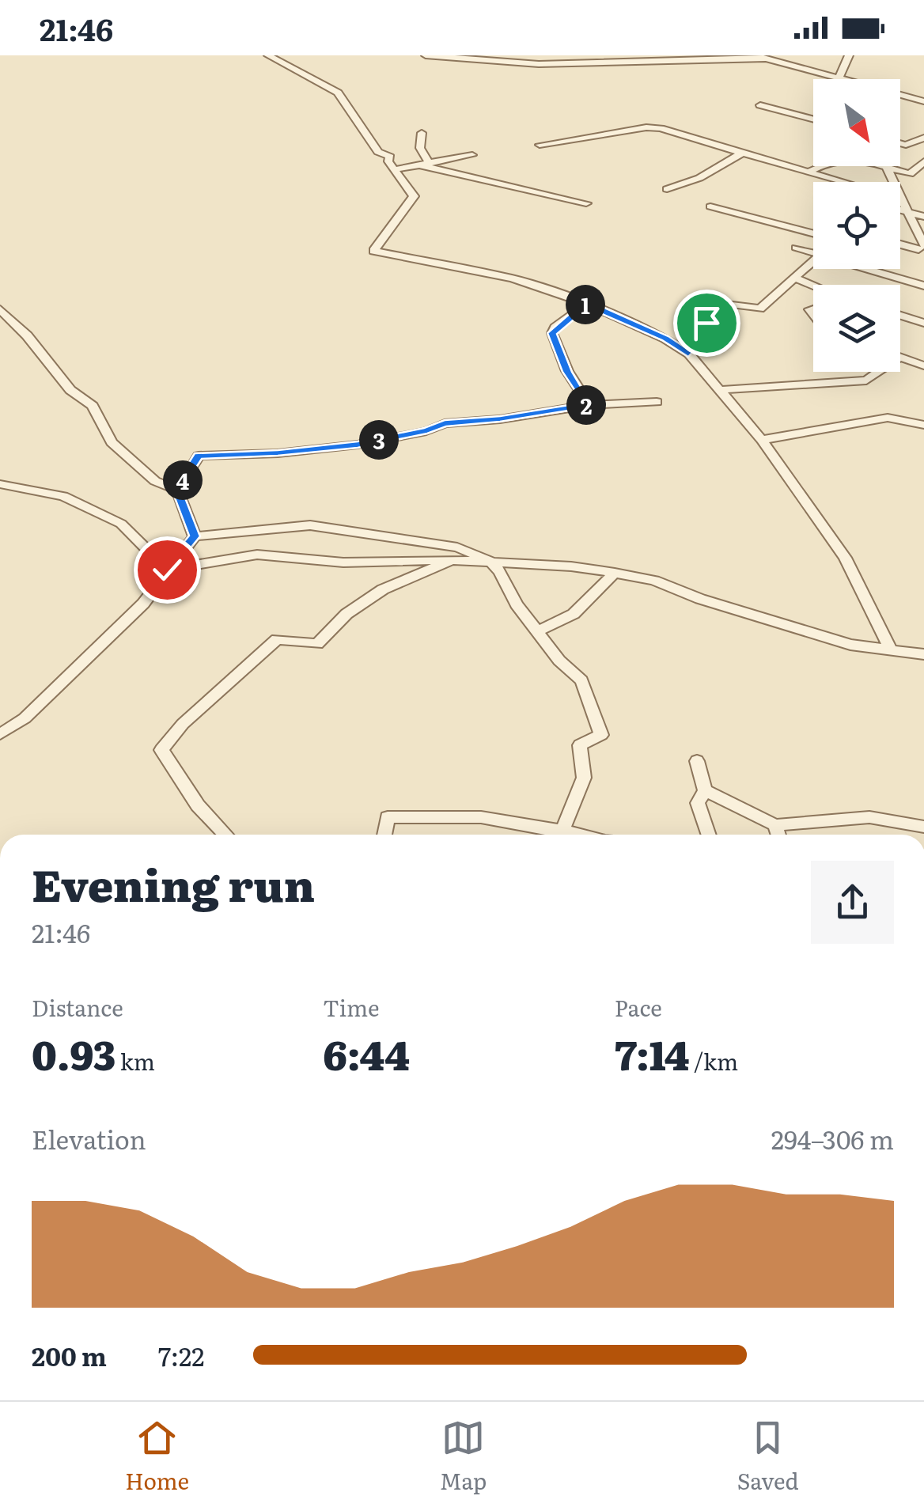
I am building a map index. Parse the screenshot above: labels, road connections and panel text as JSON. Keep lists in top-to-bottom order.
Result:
{
  "north": "bottom right",
  "page": {
    "status": "21:46",
    "pins": [
      "1",
      "2",
      "3",
      "4"
    ],
    "heading": ["Evening run", "21:46"],
    "stats": [
      ["Distance", "0.93 km"],
      ["Time", "6:44"],
      ["Pace", "7:14 /km"]
    ],
    "chart": ["Elevation", "294–306 m"],
    "list": [
      {
        "name": "200 m",
        "note": "7:22"
      }
    ],
    "tabs": ["Home", "Map", "Saved"]
  }
}
